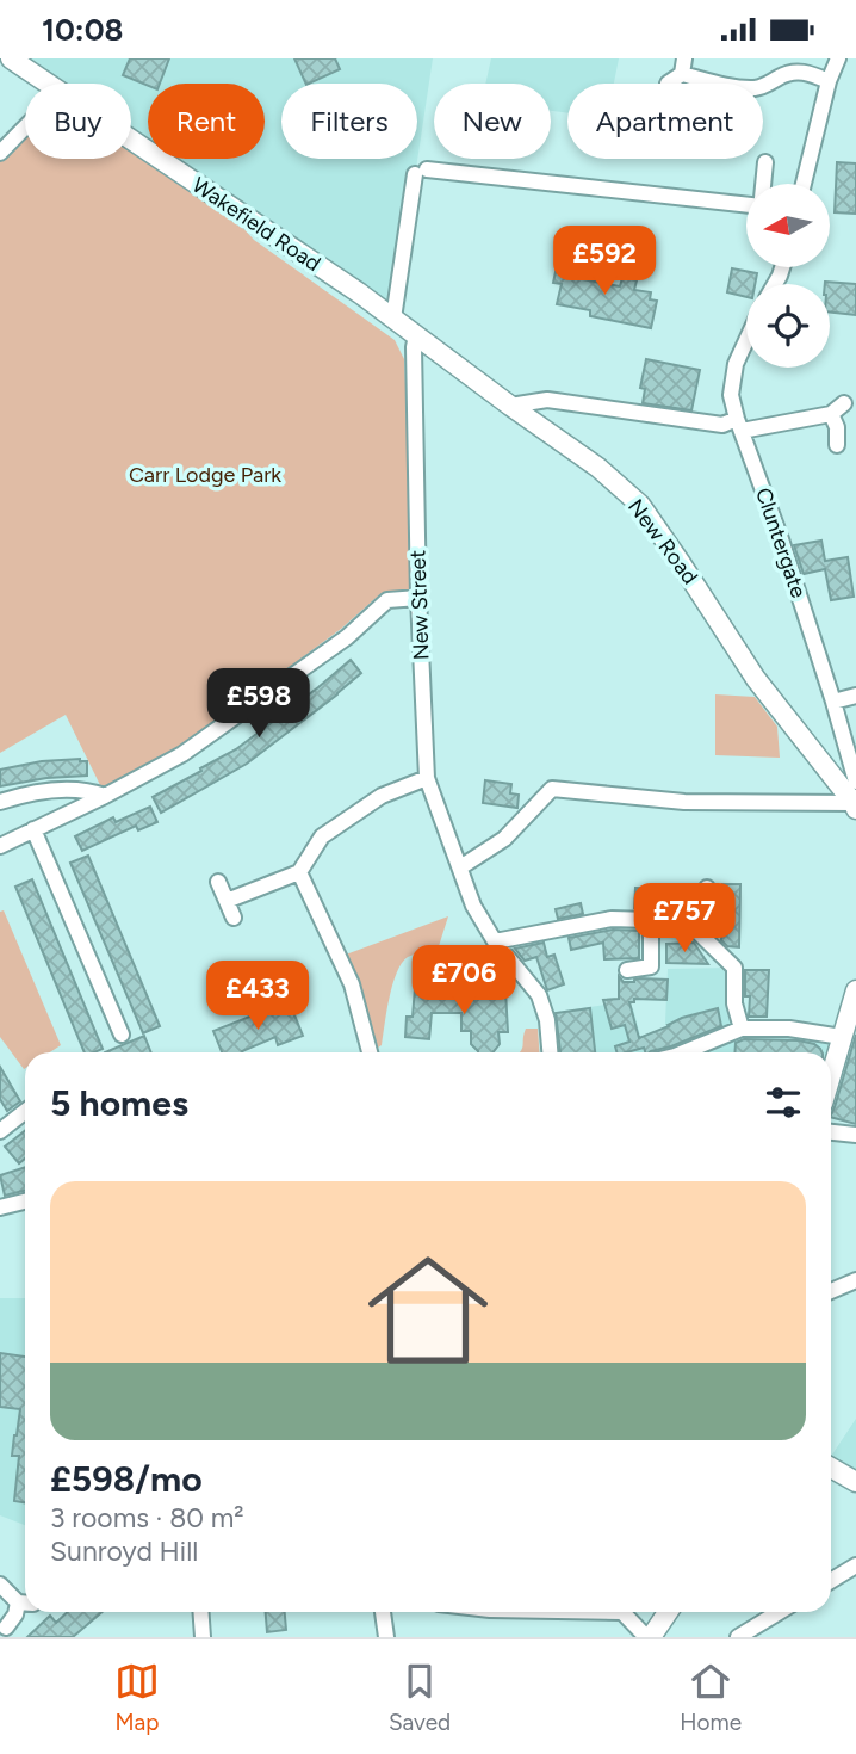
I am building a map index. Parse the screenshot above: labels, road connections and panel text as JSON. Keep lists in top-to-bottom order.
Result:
{
  "streets": {
    "main road": ["Wakefield Road", "New Road"],
    "street": ["Cluntergate", "New Street"]
  },
  "crossings": [
    ["Wakefield Road", "New Road"],
    ["Wakefield Road", "New Street"],
    ["New Road", "Cluntergate"],
    ["New Road", "New Street"]
  ],
  "parks": ["Carr Lodge Park"],
  "north": "left",
  "page": {
    "status": "10:08",
    "chip": [
      "Buy",
      "Rent",
      "Filters",
      "New",
      "Apartment"
    ],
    "price": [
      "£592",
      "£598",
      "£757",
      "£706",
      "£433"
    ],
    "heading": "5 homes",
    "list": [
      {
        "name": "£598/mo",
        "note": "3 rooms · 80 m² · Sunroyd Hill"
      }
    ],
    "tabs": ["Map", "Saved", "Home"]
  }
}
